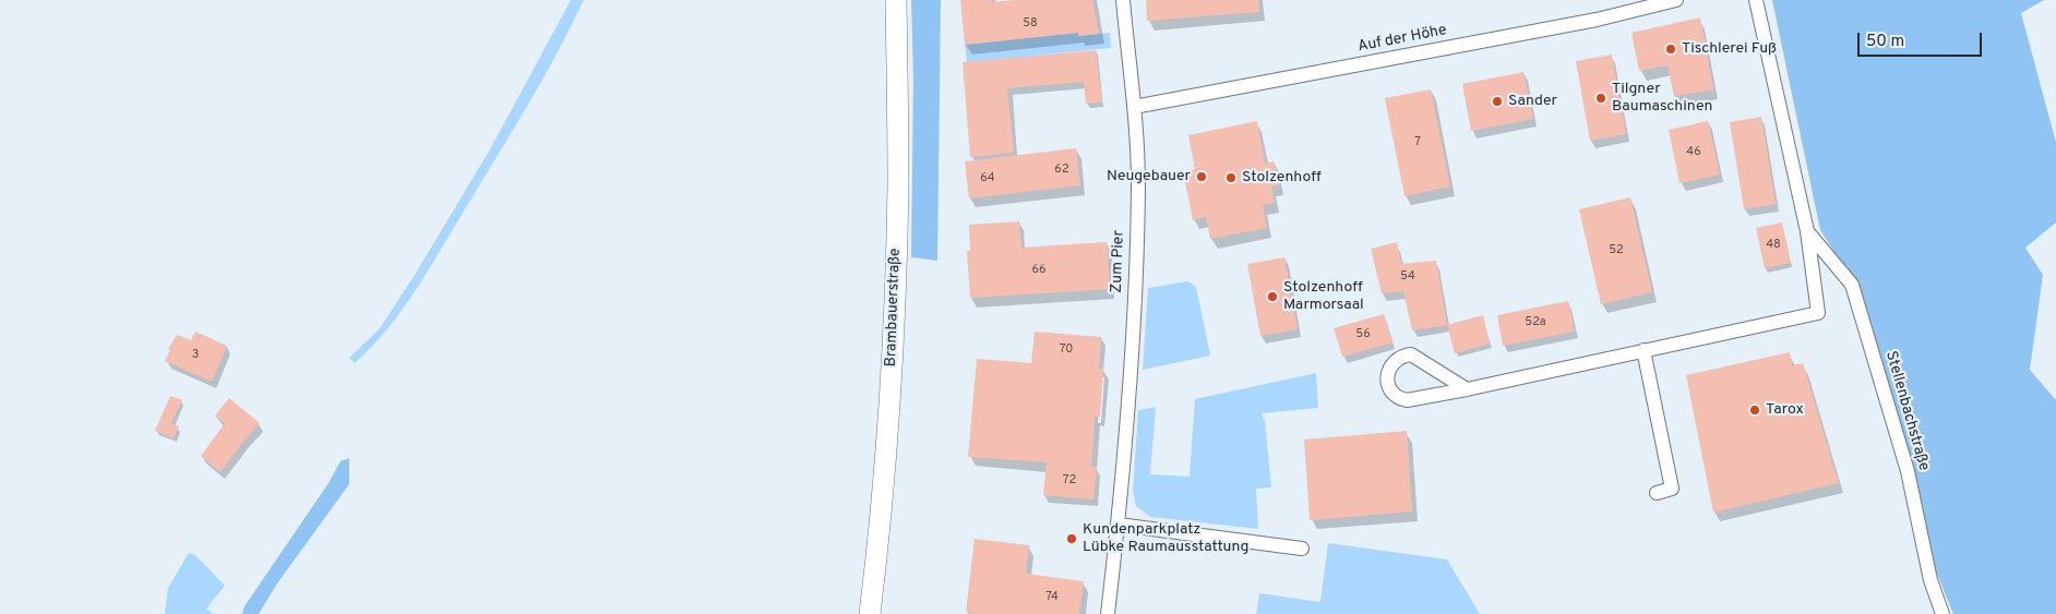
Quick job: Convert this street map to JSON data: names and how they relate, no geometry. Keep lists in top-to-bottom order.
{
  "streets": {
    "main road": ["Brambauerstraße"],
    "street": ["Auf der Höhe", "Zum Pier", "Stellenbachstraße"]
  },
  "crossings": [
    ["Auf der Höhe", "Zum Pier"]
  ],
  "places": [
    "Tischlerei Fuß",
    "Tilgner Baumaschinen",
    "Sander",
    "Neugebauer",
    "Stolzenhoff",
    "Stolzenhoff Marmorsaal",
    "Tarox",
    "Kundenparkplatz Lübke Raumausstattung"
  ],
  "house_numbers": [
    "58",
    "7",
    "46",
    "62",
    "64",
    "48",
    "52",
    "66",
    "54",
    "52a",
    "56",
    "70",
    "3",
    "72",
    "74"
  ],
  "scale_bar": "50 m"
}
